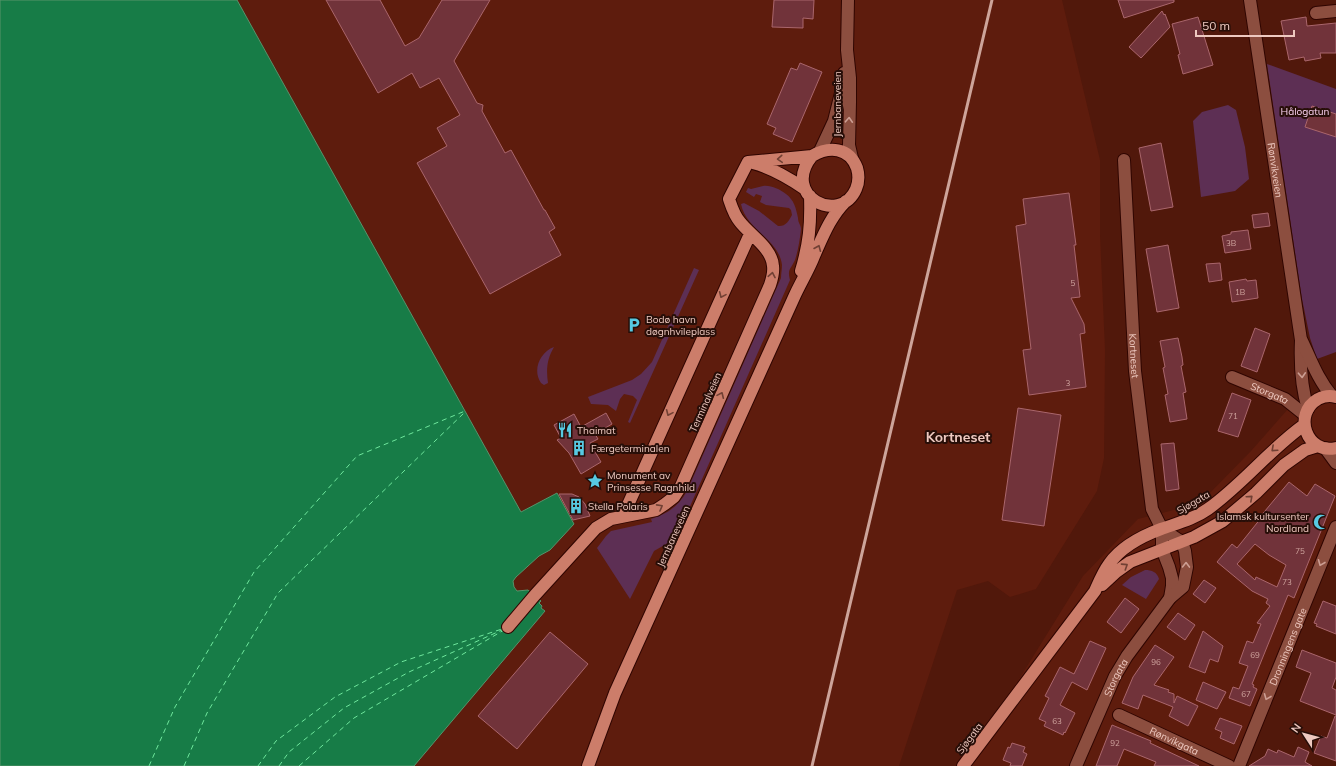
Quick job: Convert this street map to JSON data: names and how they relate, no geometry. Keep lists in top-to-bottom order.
{
  "streets": {
    "highway": ["Jernbaneveien", "Terminalveien", "Sjøgata"],
    "street": [
      "Rønvikveien",
      "Kortneset",
      "Storgata",
      "Dronningens gate",
      "Rønvikgata"
    ]
  },
  "crossings": [
    ["Rønvikveien", "Storgata"],
    ["Rønvikveien", "Sjøgata"],
    ["Kortneset", "Sjøgata"],
    ["Storgata", "Sjøgata"]
  ],
  "one_way": ["Dronningens gate"],
  "districts": ["Kortneset"],
  "parks": ["Hålogatun"],
  "places": {
    "parking": ["Bodø havn døgnhvileplass"],
    "restaurant": ["Thaimat"],
    "building": ["Færgeterminalen", "Stella Polaris"],
    "place": ["Monument av Prinsesse Ragnhild"],
    "mosque": ["Islamsk kultursenter Nordland"]
  },
  "house_numbers": [
    "3B",
    "5",
    "1B",
    "3",
    "71",
    "75",
    "73",
    "69",
    "96",
    "67",
    "63",
    "92"
  ],
  "scale_bar": "50 m",
  "north": "top left"
}
